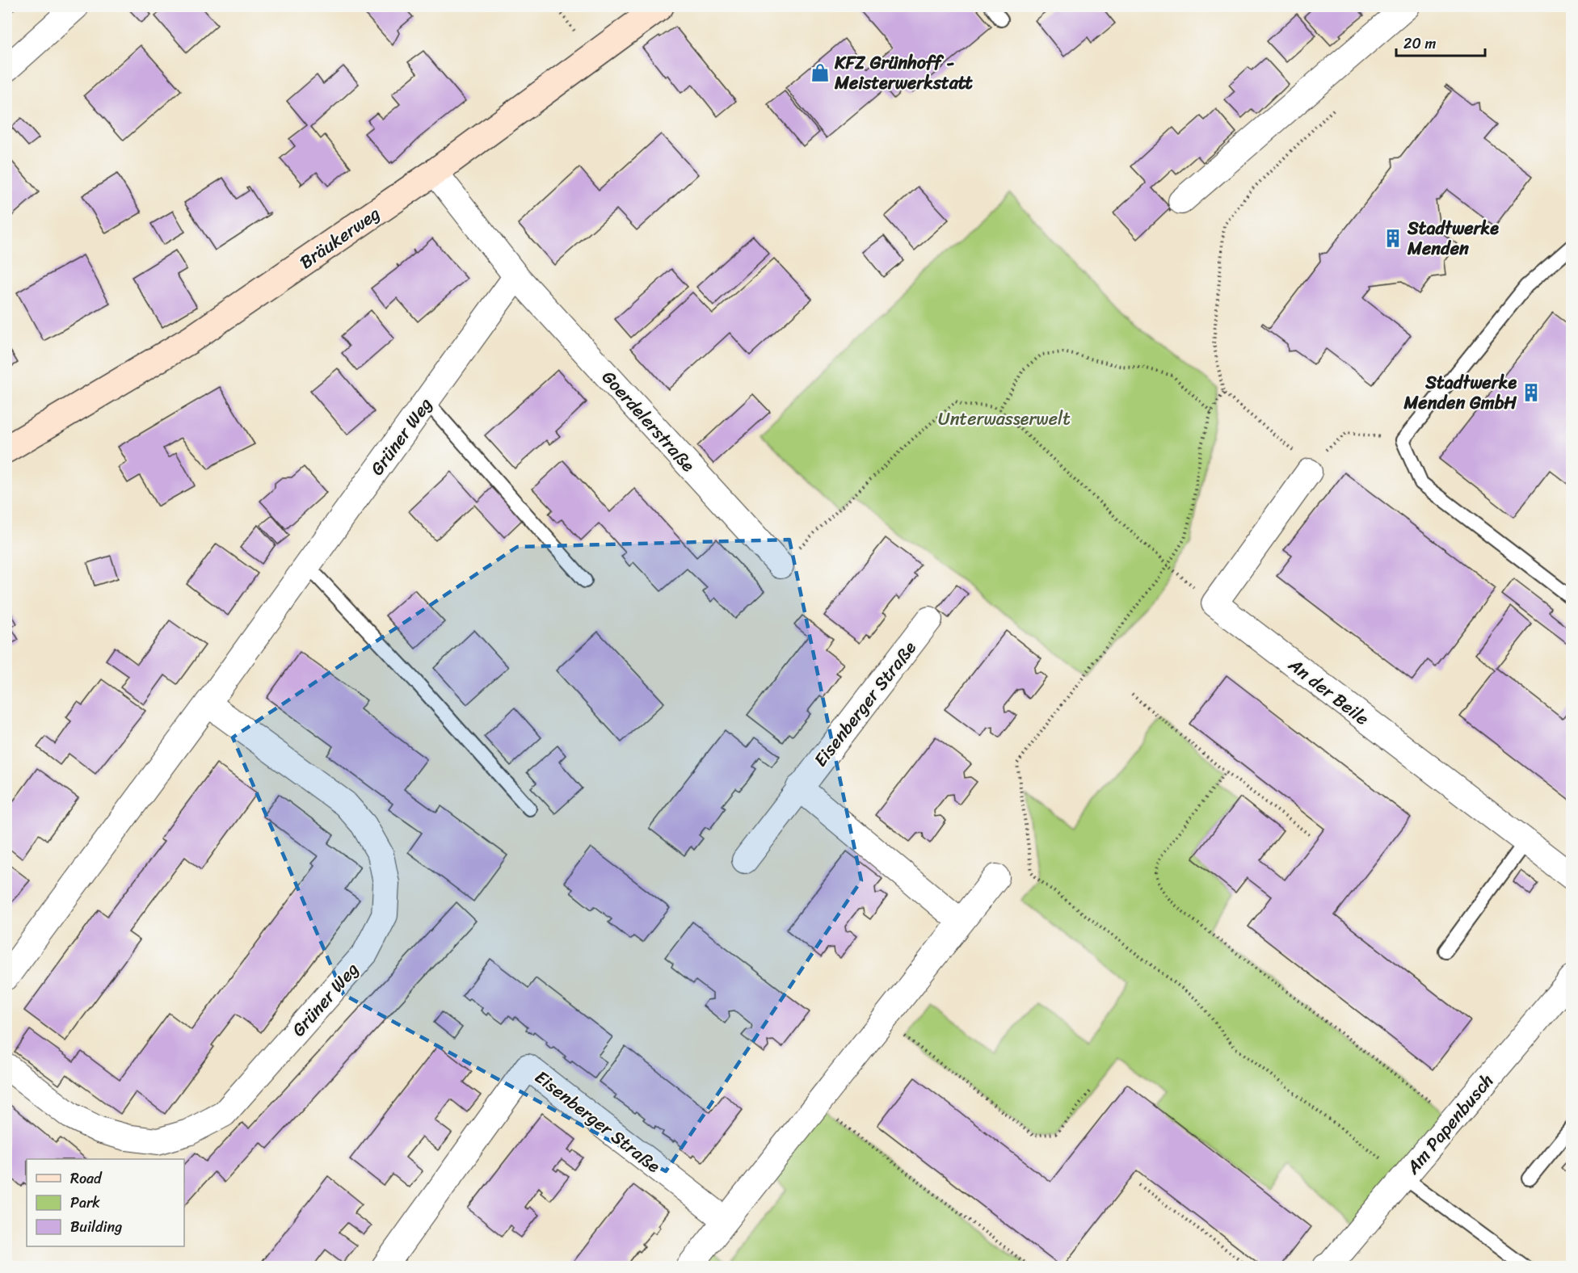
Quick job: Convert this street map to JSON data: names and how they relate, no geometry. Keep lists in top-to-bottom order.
{
  "streets": {
    "main road": ["Bräukerweg"],
    "street": [
      "Goerdelerstraße",
      "Grüner Weg",
      "An der Beile",
      "Eisenberger Straße",
      "Am Papenbusch"
    ]
  },
  "crossings": [
    ["Goerdelerstraße", "Grüner Weg"]
  ],
  "parks": ["Unterwasserwelt"],
  "places": {
    "shop": ["KFZ Grünhoff - Meisterwerkstatt"],
    "building": ["Stadtwerke Menden", "Stadtwerke Menden GmbH"]
  },
  "legend": ["Road", "Park", "Building"],
  "scale_bar": "20 m"
}
